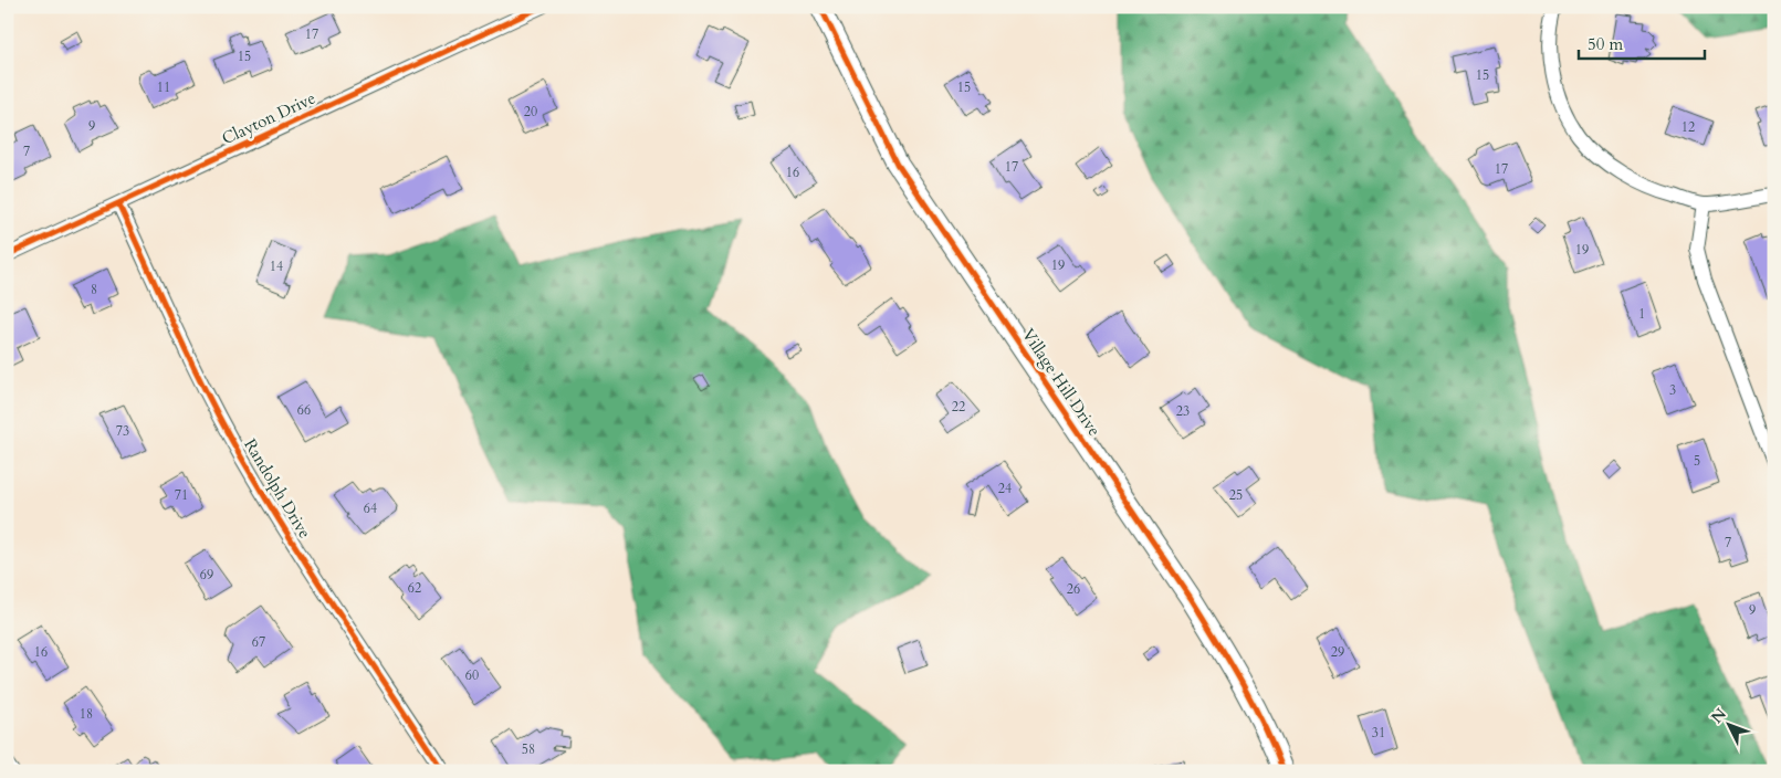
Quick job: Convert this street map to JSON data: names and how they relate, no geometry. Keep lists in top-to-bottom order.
{
  "streets": {
    "street": ["Clayton Drive", "Village Hill Drive", "Randolph Drive"]
  },
  "crossings": [
    ["Clayton Drive", "Randolph Drive"]
  ],
  "house_numbers": [
    "17",
    "15",
    "15",
    "11",
    "15",
    "20",
    "9",
    "12",
    "7",
    "17",
    "17",
    "16",
    "19",
    "19",
    "14",
    "8",
    "1",
    "3",
    "22",
    "66",
    "23",
    "73",
    "5",
    "24",
    "71",
    "25",
    "64",
    "7",
    "69",
    "62",
    "26",
    "9",
    "67",
    "16",
    "29",
    "60",
    "18",
    "31",
    "58"
  ],
  "scale_bar": "50 m",
  "north": "top left"
}
